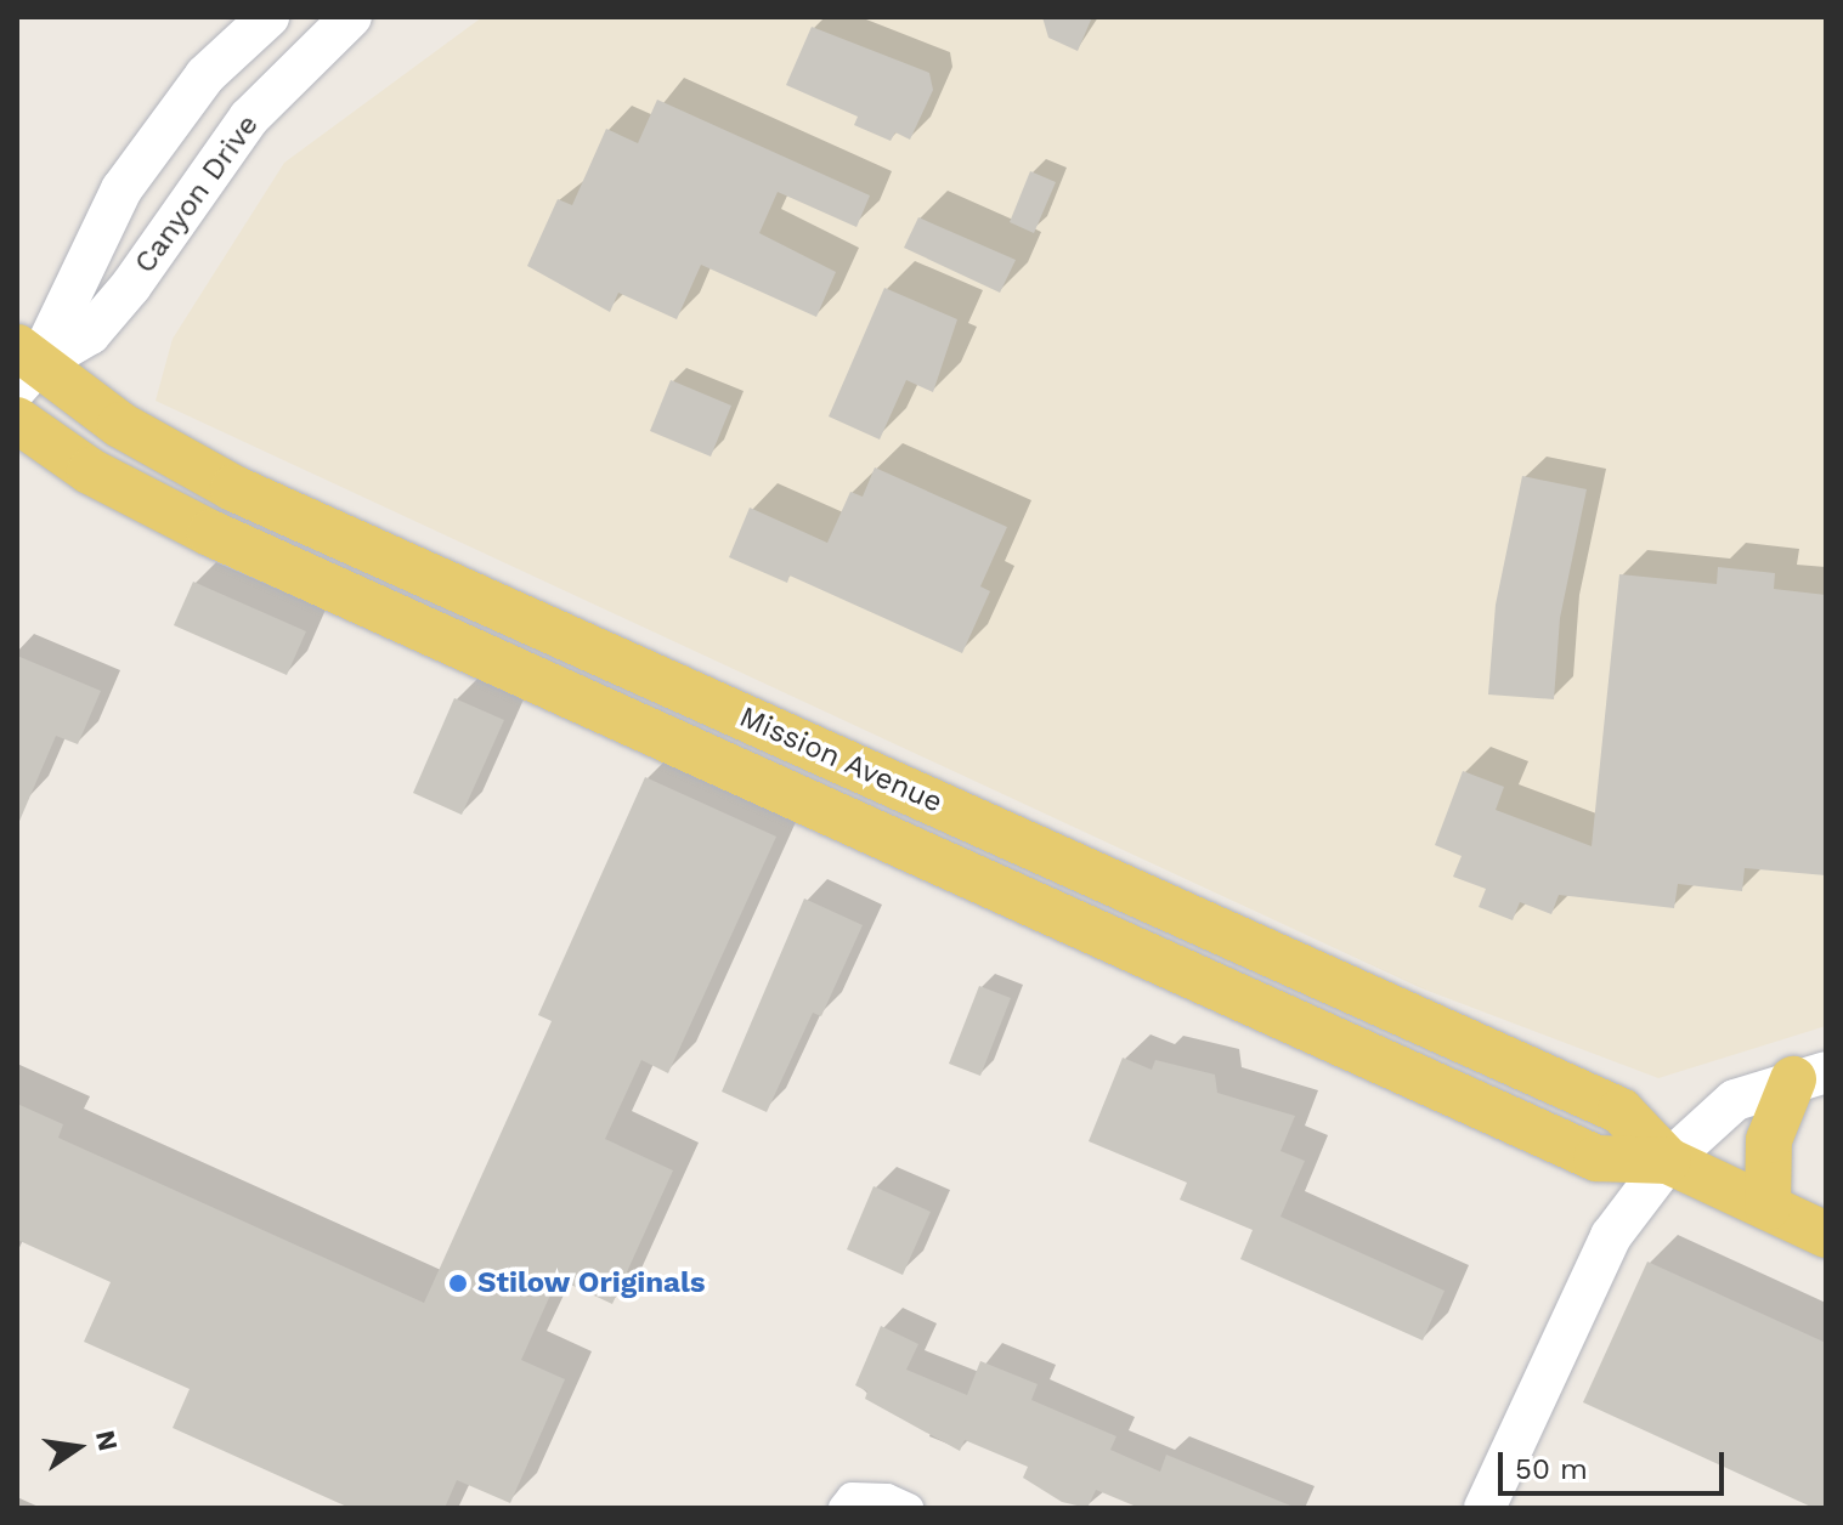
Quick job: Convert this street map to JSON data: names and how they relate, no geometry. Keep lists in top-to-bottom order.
{
  "streets": {
    "main road": ["Canyon Drive", "Mission Avenue"]
  },
  "crossings": [
    ["Canyon Drive", "Mission Avenue"]
  ],
  "places": ["Stilow Originals"],
  "scale_bar": "50 m",
  "north": "right"
}
